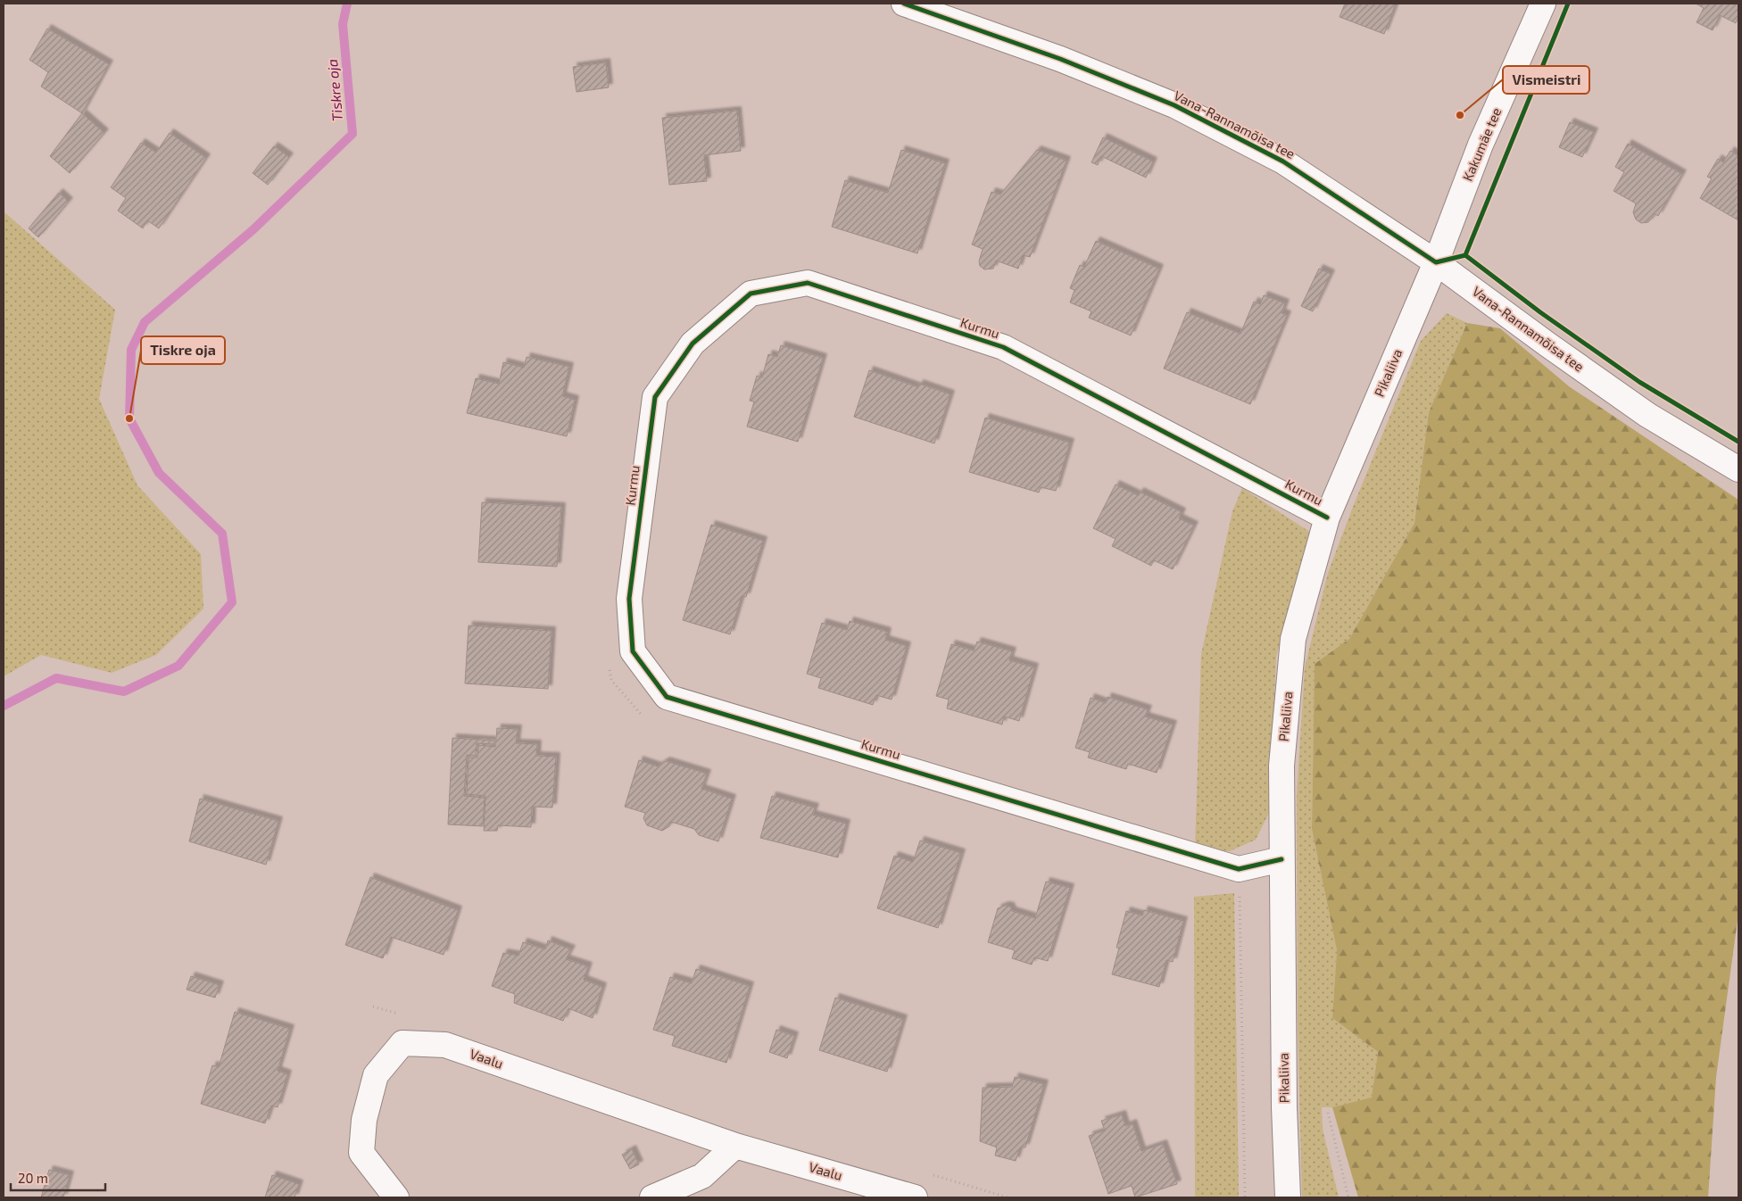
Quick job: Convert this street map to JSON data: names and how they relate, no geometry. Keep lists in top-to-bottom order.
{
  "streets": {
    "street": [
      "Vana-Rannamõisa tee",
      "Kakumäe tee",
      "Kurmu",
      "Pikaliiva",
      "Vaalu"
    ]
  },
  "crossings": [
    ["Vana-Rannamõisa tee", "Kakumäe tee"],
    ["Vana-Rannamõisa tee", "Pikaliiva"],
    ["Kakumäe tee", "Pikaliiva"],
    ["Kurmu", "Pikaliiva"]
  ],
  "water": ["Tiskre oja"],
  "places": ["Vismeistri", "Tiskre oja"],
  "scale_bar": "20 m"
}
